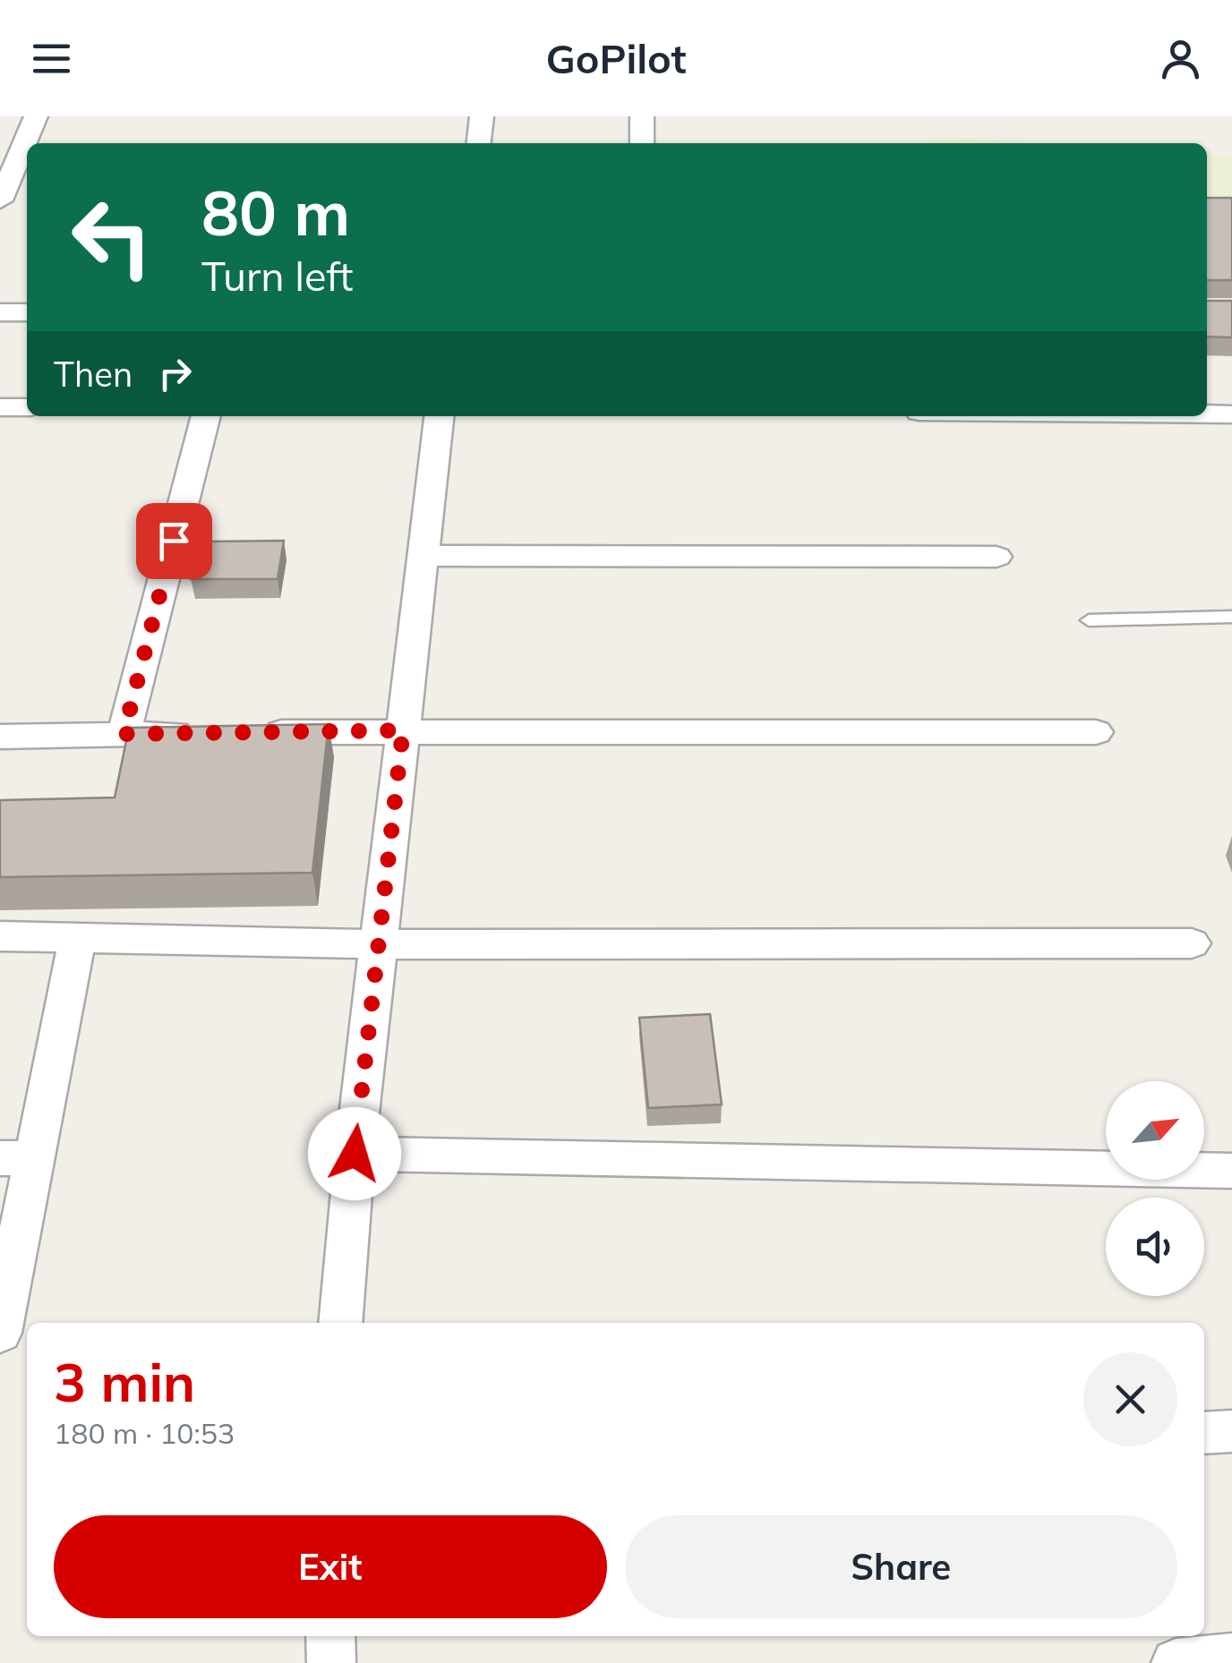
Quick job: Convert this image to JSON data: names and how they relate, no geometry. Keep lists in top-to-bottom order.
{
  "north": "top right",
  "page": {
    "header": "GoPilot",
    "turn": ["80 m", "Turn left"],
    "then": "Then",
    "heading": ["3 min", "180 m · 10:53"],
    "buttons": ["Exit", "Share"]
  }
}
